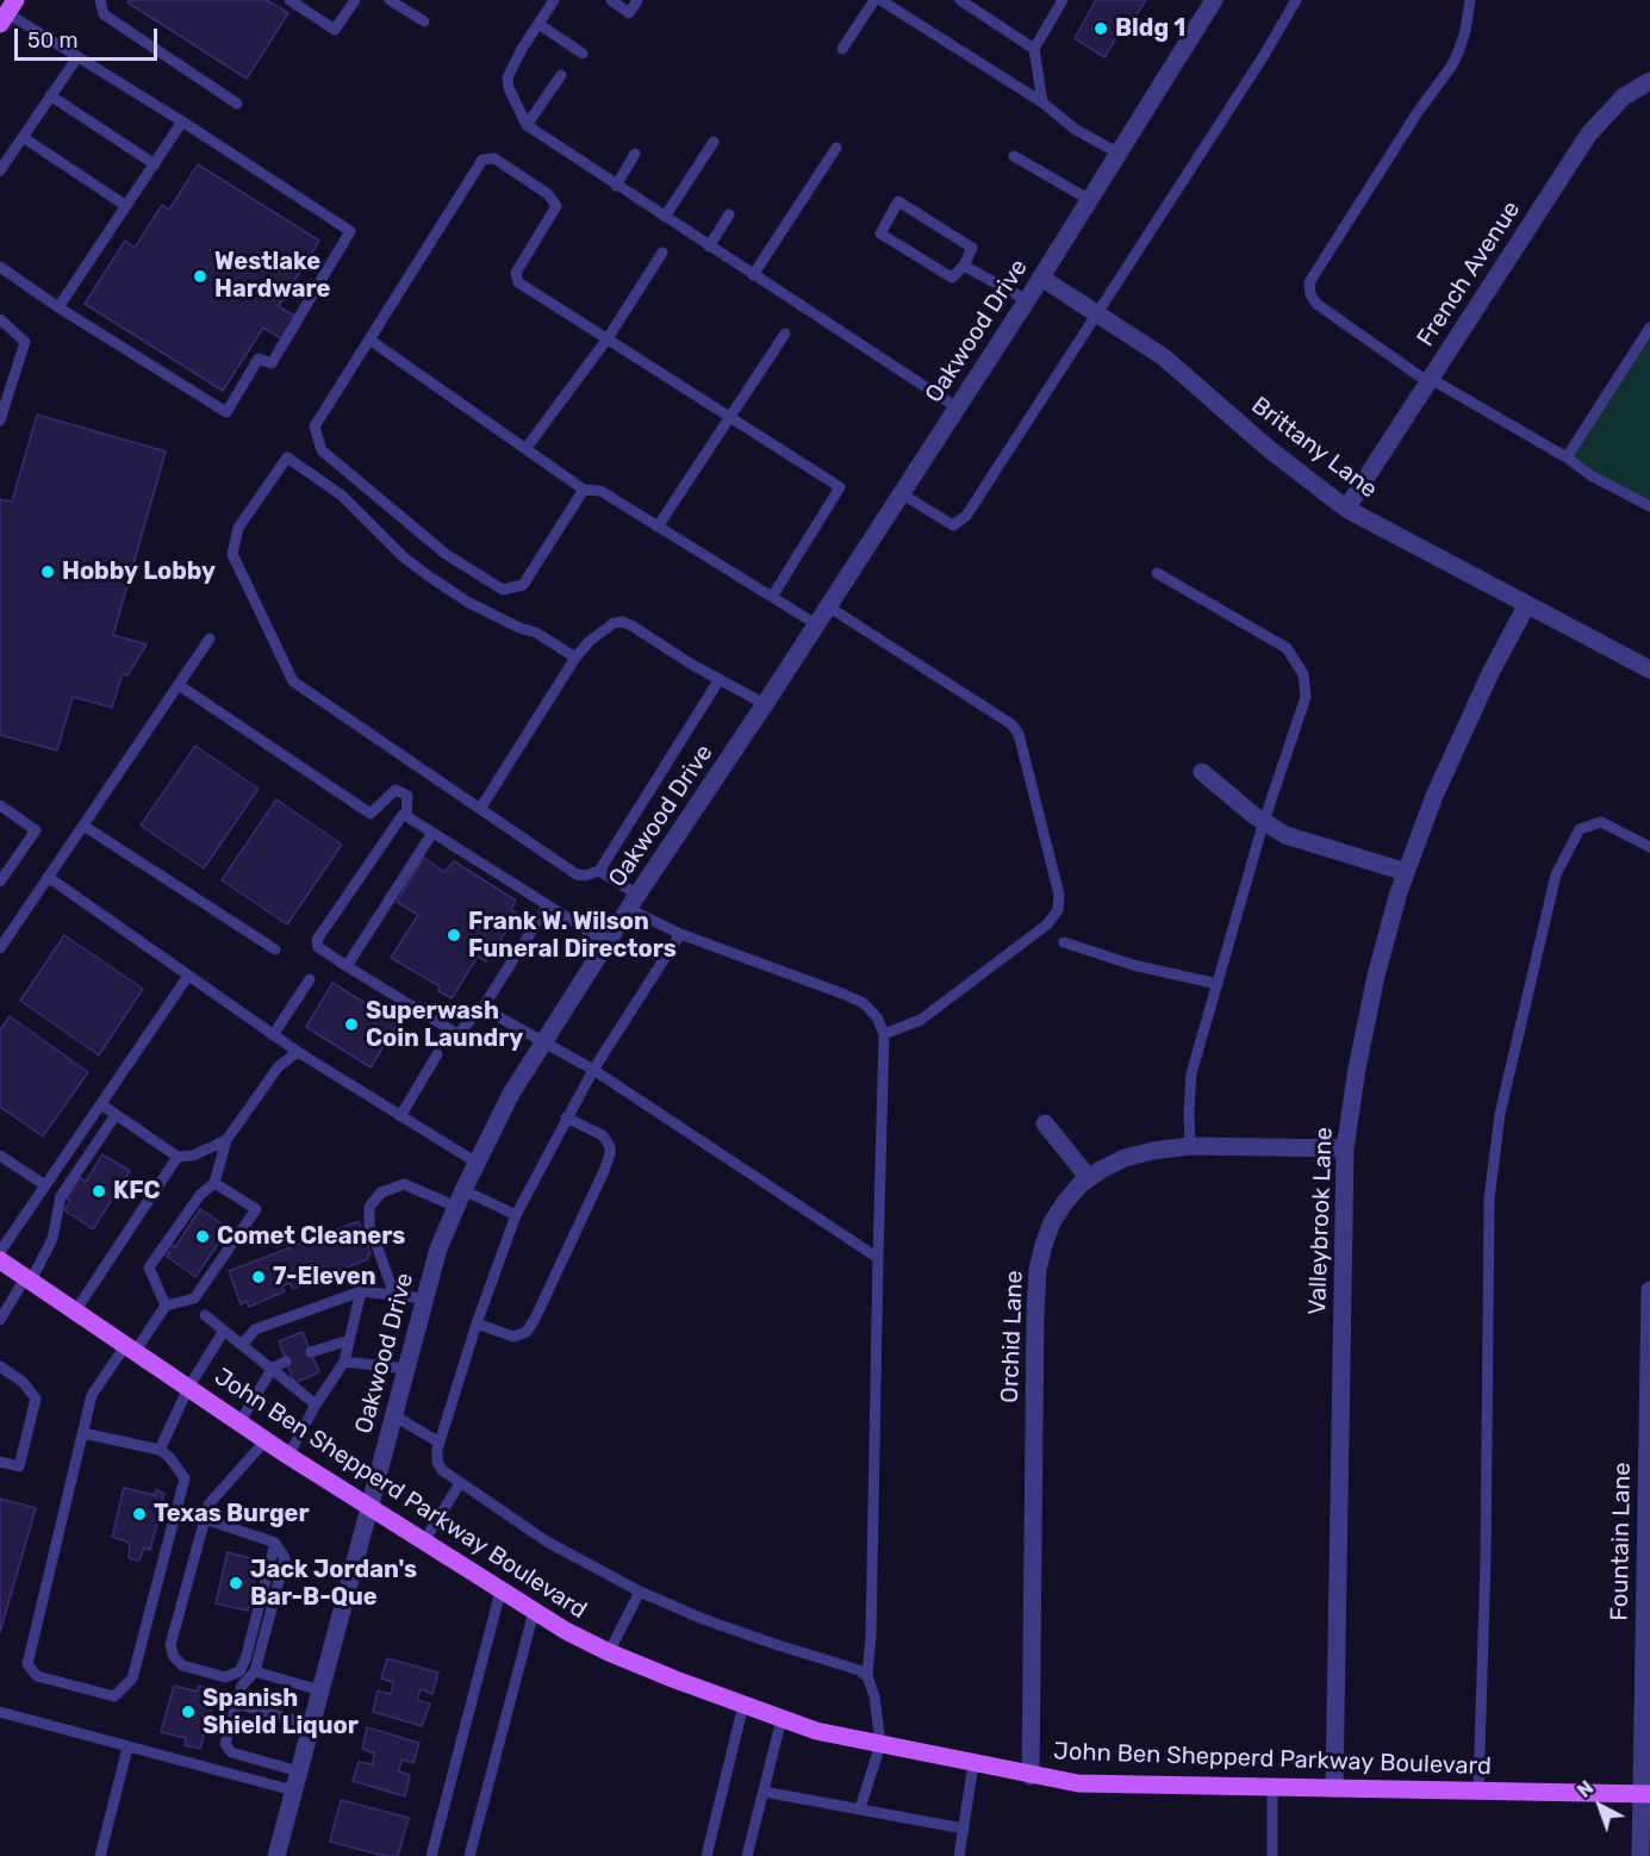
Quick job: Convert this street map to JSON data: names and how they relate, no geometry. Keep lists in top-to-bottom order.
{
  "streets": {
    "main road": ["John Ben Shepperd Parkway Boulevard"],
    "street": [
      "French Avenue",
      "Oakwood Drive",
      "Brittany Lane",
      "Valleybrook Lane",
      "Orchid Lane",
      "Fountain Lane"
    ]
  },
  "crossings": [
    ["French Avenue", "Brittany Lane"],
    ["Oakwood Drive", "Brittany Lane"],
    ["Oakwood Drive", "John Ben Shepperd Parkway Boulevard"],
    ["Brittany Lane", "Valleybrook Lane"],
    ["Valleybrook Lane", "Orchid Lane"],
    ["Valleybrook Lane", "John Ben Shepperd Parkway Boulevard"],
    ["Orchid Lane", "John Ben Shepperd Parkway Boulevard"],
    ["John Ben Shepperd Parkway Boulevard", "Fountain Lane"]
  ],
  "places": [
    "Bldg 1",
    "Westlake Hardware",
    "Hobby Lobby",
    "Frank W. Wilson Funeral Directors",
    "Superwash Coin Laundry",
    "KFC",
    "Comet Cleaners",
    "7-Eleven",
    "Texas Burger",
    "Jack Jordan's Bar-B-Que",
    "Spanish Shield Liquor"
  ],
  "scale_bar": "50 m",
  "north": "top left"
}
